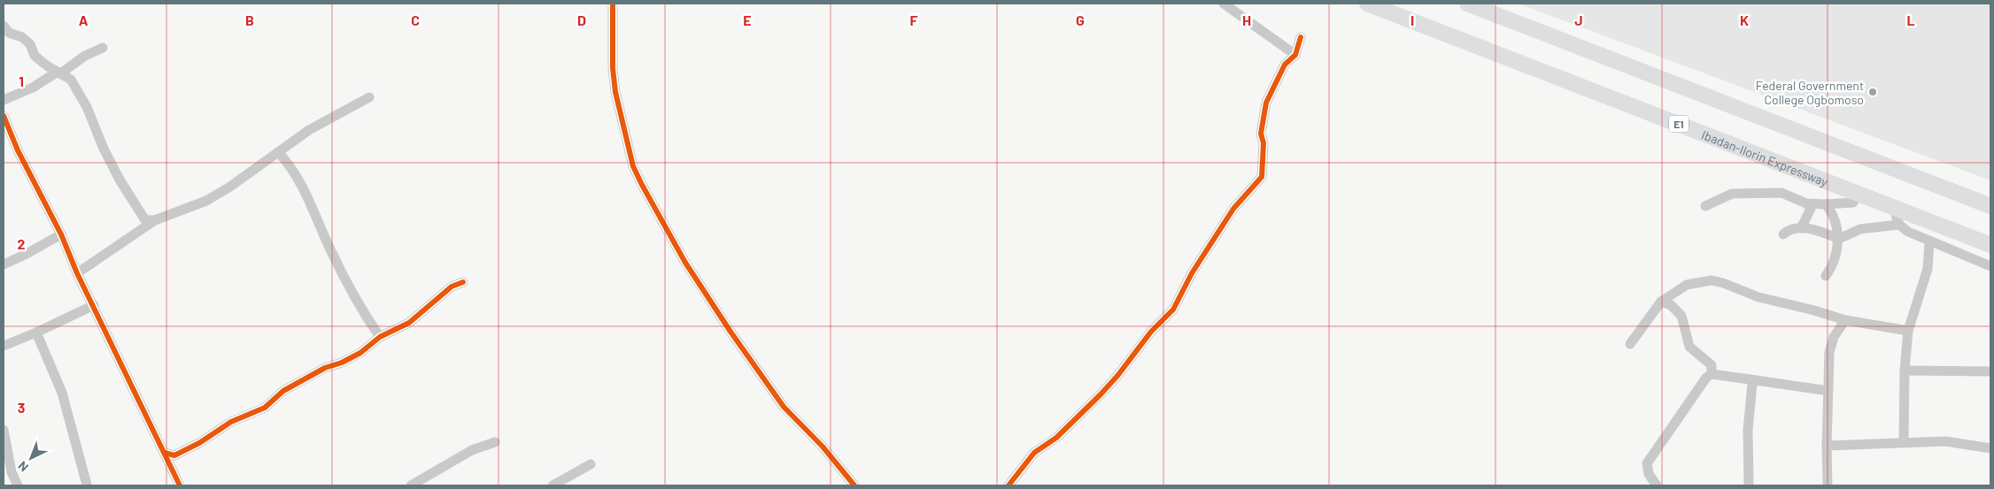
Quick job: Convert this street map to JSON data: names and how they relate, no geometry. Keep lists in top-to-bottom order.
{
  "streets": {
    "highway": ["E1", "Ibadan-Ilorin Expressway"]
  },
  "places": ["Federal Government College Ogbomoso"],
  "north": "bottom left",
  "grid": {
    "columns": [
      "A",
      "B",
      "C",
      "D",
      "E",
      "F",
      "G",
      "H",
      "I",
      "J",
      "K",
      "L"
    ],
    "rows": ["1", "2", "3"]
  }
}
